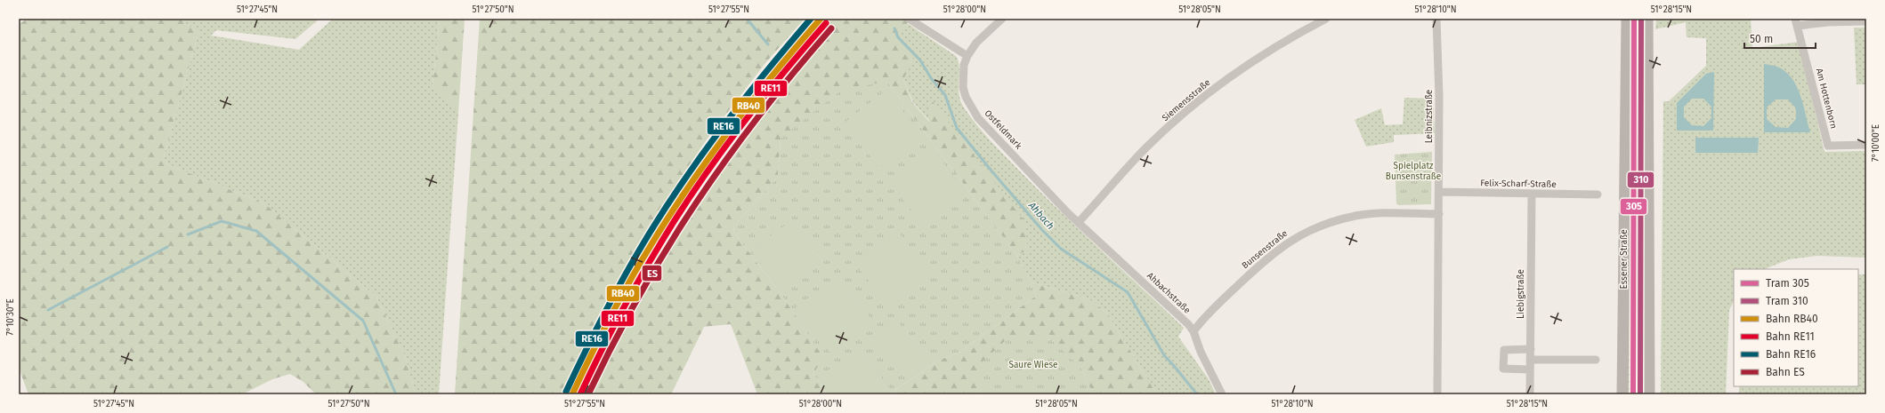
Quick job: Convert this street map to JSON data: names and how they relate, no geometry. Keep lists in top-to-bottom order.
{
  "streets": {
    "main road": ["Essener Straße"],
    "street": [
      "Am Hottenborn",
      "Siemensstraße",
      "Leibnizstraße",
      "Ostfeldmark",
      "Felix-Scharf-Straße",
      "Bunsenstraße",
      "Ahbachstraße",
      "Liebigstraße"
    ]
  },
  "crossings": [
    ["Siemensstraße", "Ostfeldmark"],
    ["Siemensstraße", "Ahbachstraße"],
    ["Leibnizstraße", "Felix-Scharf-Straße"],
    ["Leibnizstraße", "Bunsenstraße"],
    ["Ostfeldmark", "Ahbachstraße"],
    ["Felix-Scharf-Straße", "Liebigstraße"],
    ["Bunsenstraße", "Ahbachstraße"]
  ],
  "water": ["Ahbach"],
  "parks": ["Spielplatz Bunsenstraße", "Saure Wiese"],
  "lines": [
    "tram line 305",
    "tram line 310",
    "rail line RB40",
    "rail line RE16",
    "rail line RE11",
    "rail line ES"
  ],
  "legend": [
    "Tram 305",
    "Tram 310",
    "Bahn RB40",
    "Bahn RE11",
    "Bahn RE16",
    "Bahn ES"
  ],
  "scale_bar": "50 m",
  "coordinates": [
    "51°27'45\"N",
    "51°27'50\"N",
    "51°27'55\"N",
    "51°28'00\"N",
    "51°28'05\"N",
    "51°28'10\"N",
    "51°28'15\"N",
    "7°10'00\"E",
    "7°10'30\"E"
  ]
}
